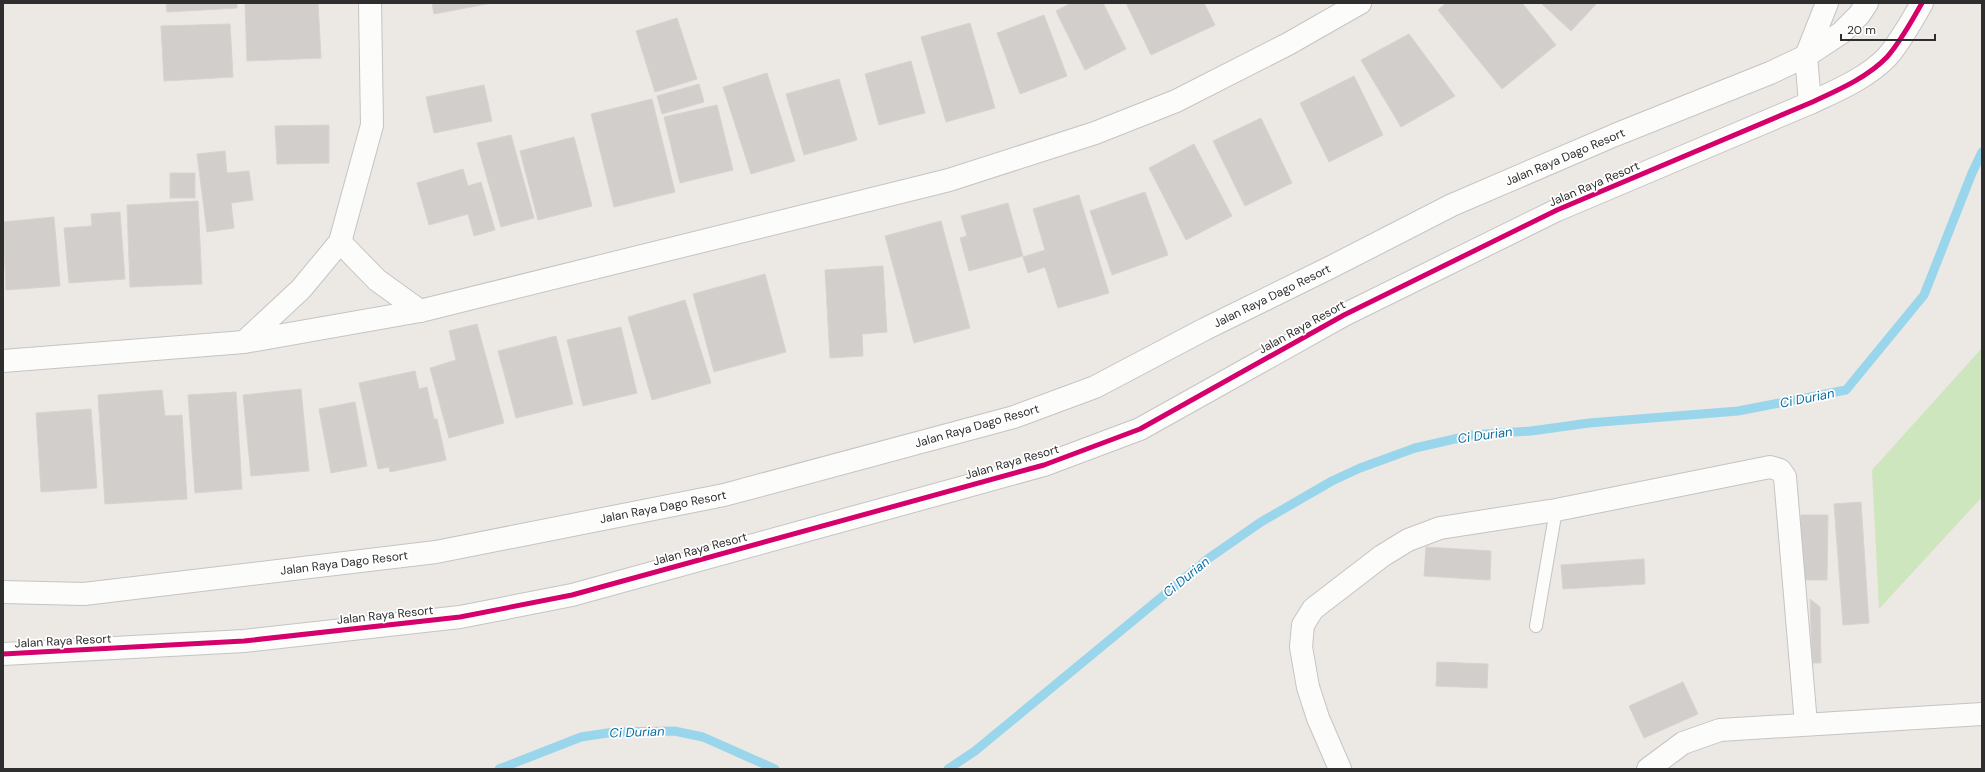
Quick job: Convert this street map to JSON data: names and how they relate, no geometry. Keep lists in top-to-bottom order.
{
  "streets": {
    "street": ["Jalan Raya Dago Resort", "Jalan Raya Resort"]
  },
  "water": ["Ci Durian"],
  "scale_bar": "20 m"
}
